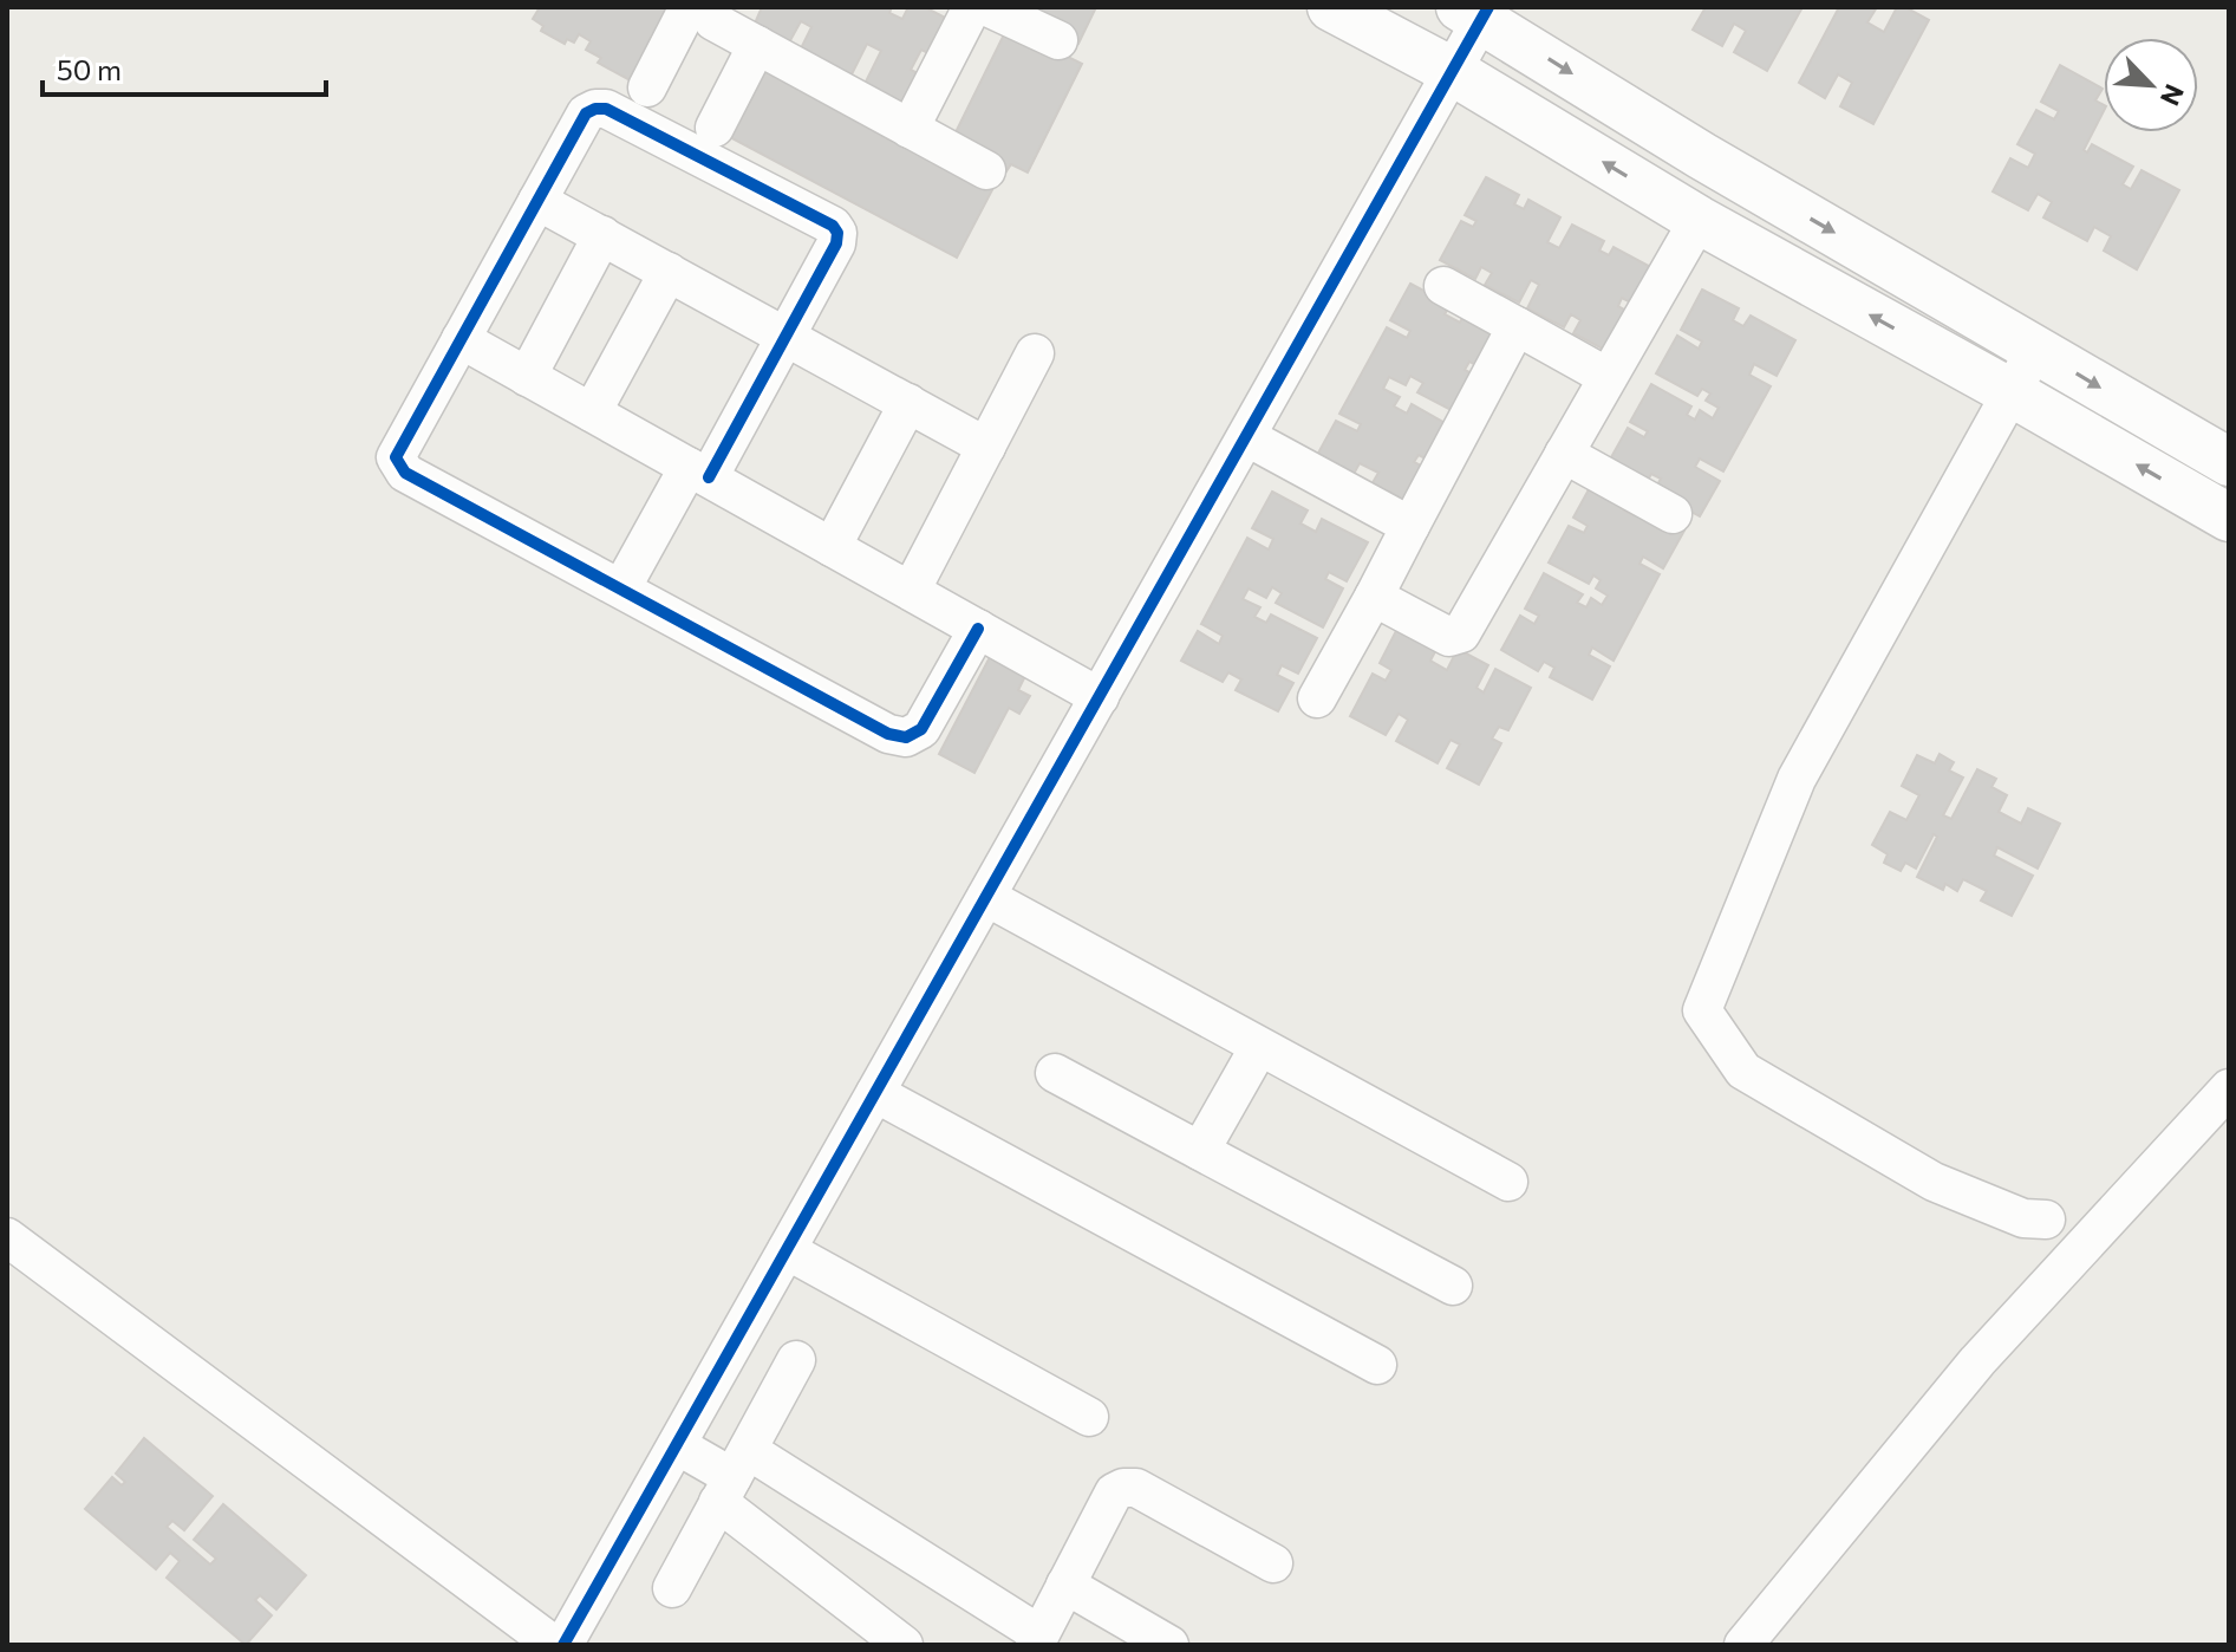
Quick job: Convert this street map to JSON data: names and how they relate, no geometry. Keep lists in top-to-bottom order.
{
  "scale_bar": "50 m",
  "north": "bottom right"
}
